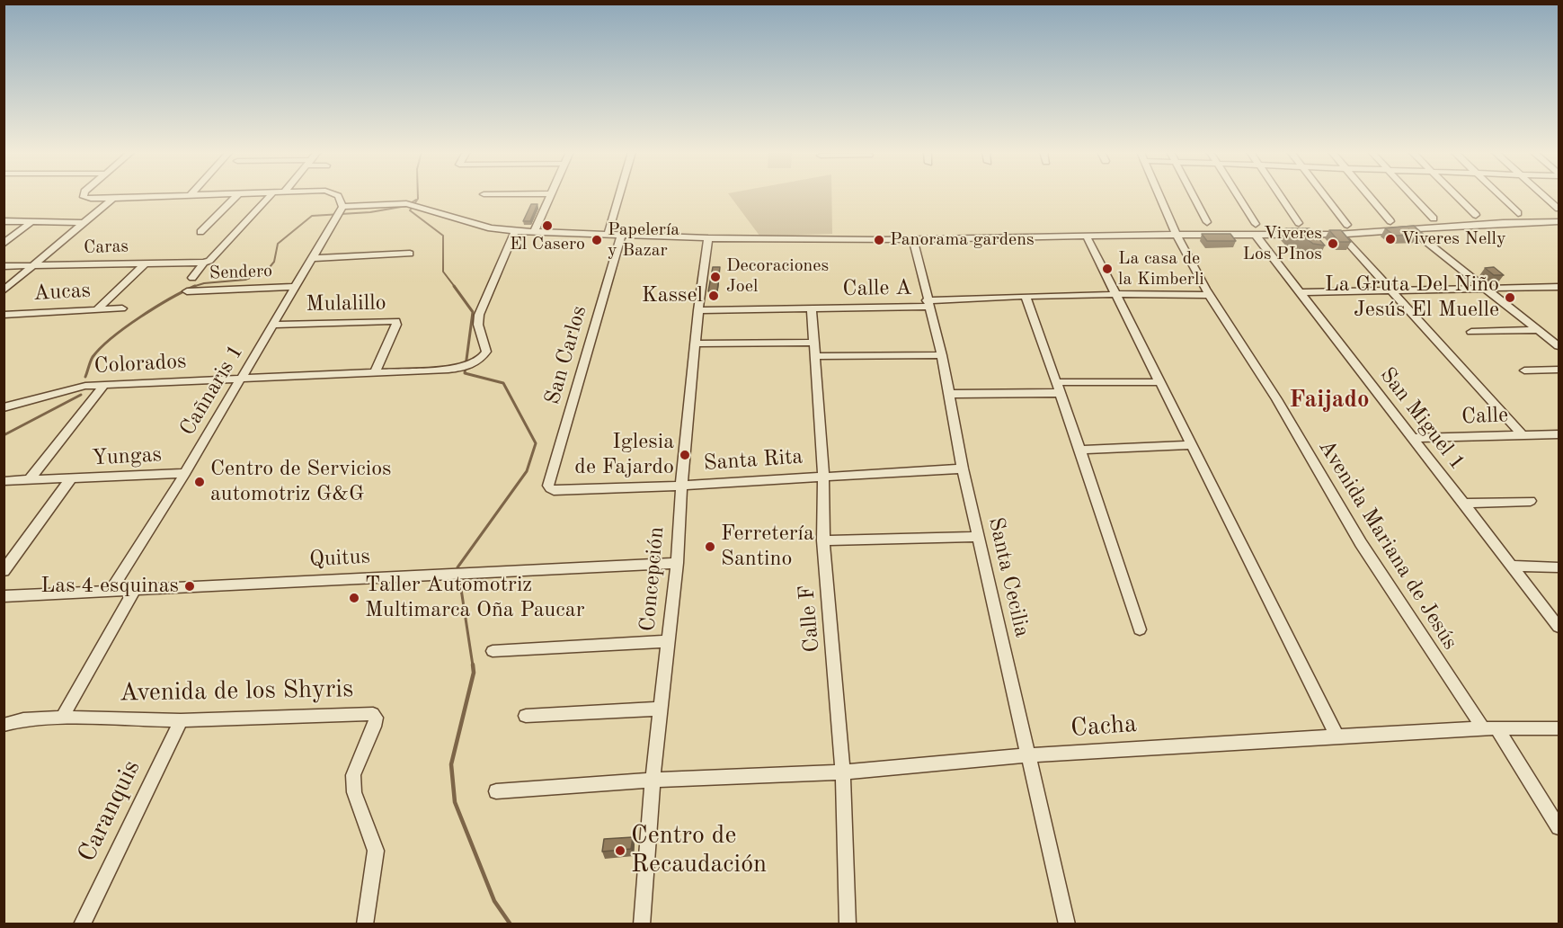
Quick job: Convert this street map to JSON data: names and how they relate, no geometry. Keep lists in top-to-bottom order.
{
  "streets": {
    "street": [
      "Caras",
      "Sendero",
      "Calle A",
      "Aucas",
      "Mulalillo",
      "San Carlos",
      "Colorados",
      "Cañnaris 1",
      "Calle",
      "San Miguel 1",
      "Yungas",
      "Santa Rita",
      "Avenida Mariana de Jesús",
      "Quitus",
      "Santa Cecilia",
      "Concepción",
      "Calle F",
      "Avenida de los Shyris",
      "Cacha",
      "Caranquis"
    ]
  },
  "crossings": [
    ["Sendero", "Cañnaris 1"],
    ["Calle A", "Avenida Mariana de Jesús"],
    ["Calle A", "Santa Cecilia"],
    ["Calle A", "Concepción"],
    ["Calle A", "Calle F"],
    ["Mulalillo", "Colorados"],
    ["Mulalillo", "Cañnaris 1"],
    ["San Carlos", "Santa Rita"],
    ["Colorados", "Cañnaris 1"],
    ["Cañnaris 1", "Yungas"],
    ["Cañnaris 1", "Quitus"],
    ["Calle", "San Miguel 1"],
    ["Santa Rita", "Santa Cecilia"],
    ["Santa Rita", "Concepción"],
    ["Santa Rita", "Calle F"],
    ["Avenida Mariana de Jesús", "Cacha"],
    ["Quitus", "Concepción"],
    ["Santa Cecilia", "Cacha"],
    ["Concepción", "Cacha"],
    ["Calle F", "Cacha"],
    ["Avenida de los Shyris", "Caranquis"]
  ],
  "districts": ["Faijado"],
  "places": [
    "El Casero",
    "Viveres Nelly",
    "Papelería y Bazar",
    "Panorama gardens",
    "Viveres Los PInos",
    "La casa de la Kimberli",
    "Decoraciones Joel",
    "Kassel",
    "La Gruta Del Niño Jesús El Muelle",
    "Iglesia de Fajardo",
    "Centro de Servicios automotriz G&G",
    "Ferretería Santino",
    "Las 4 esquinas",
    "Taller Automotriz Multimarca Oña Paucar",
    "Centro de Recaudación"
  ]
}
